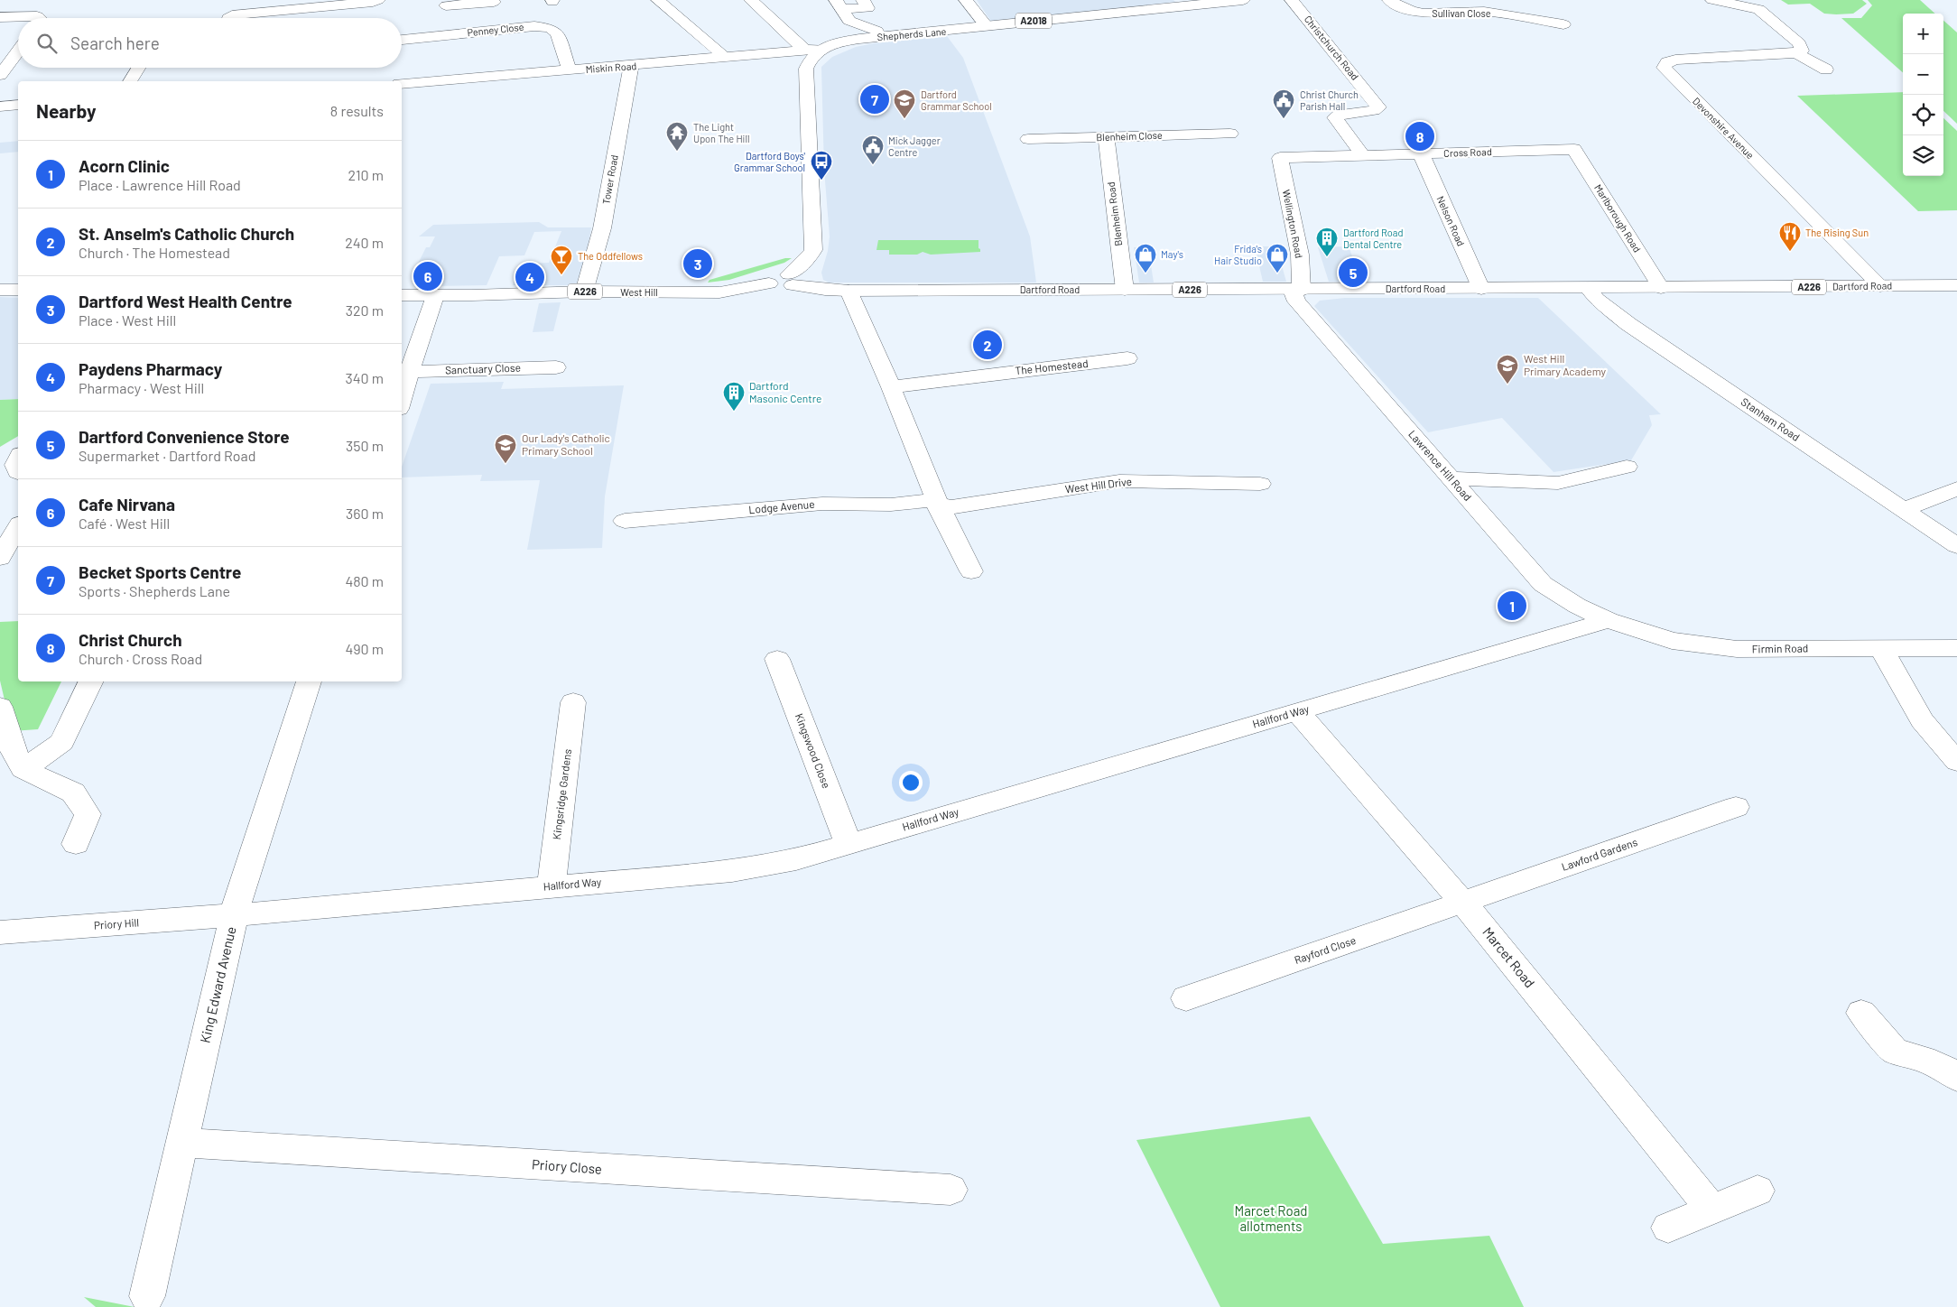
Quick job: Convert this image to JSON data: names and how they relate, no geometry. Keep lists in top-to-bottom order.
{
  "streets": {
    "street": [
      "Sullivan Close",
      "A2018",
      "Penney Close",
      "Shepherds Lane",
      "Christchurch Road",
      "Miskin Road",
      "Devonshire Avenue",
      "Blenheim Close",
      "Cross Road",
      "Tower Road",
      "Blenheim Road",
      "Marlborough Road",
      "Nelson Road",
      "Wellington Road",
      "Dartford Road",
      "A226",
      "West Hill",
      "The Homestead",
      "Sanctuary Close",
      "Stanham Road",
      "Lawrence Hill Road",
      "West Hill Drive",
      "Lodge Avenue",
      "Firmin Road",
      "Hallford Way",
      "Kingswood Close",
      "Kingsridge Gardens",
      "Lawford Gardens",
      "Priory Hill",
      "Rayford Close",
      "Marcet Road",
      "King Edward Avenue",
      "Priory Close"
    ]
  },
  "crossings": [
    ["Penney Close", "Miskin Road"],
    ["Shepherds Lane", "Miskin Road"],
    ["Shepherds Lane", "Dartford Road"],
    ["Shepherds Lane", "West Hill"],
    ["Christchurch Road", "Cross Road"],
    ["Miskin Road", "Tower Road"],
    ["Devonshire Avenue", "Dartford Road"],
    ["Blenheim Close", "Blenheim Road"],
    ["Cross Road", "Marlborough Road"],
    ["Cross Road", "Nelson Road"],
    ["Cross Road", "Wellington Road"],
    ["Tower Road", "West Hill"],
    ["Blenheim Road", "Dartford Road"],
    ["Marlborough Road", "Dartford Road"],
    ["Nelson Road", "Dartford Road"],
    ["Wellington Road", "Dartford Road"],
    ["Wellington Road", "Lawrence Hill Road"],
    ["Dartford Road", "West Hill"],
    ["Dartford Road", "Stanham Road"],
    ["Dartford Road", "Lawrence Hill Road"],
    ["Lawrence Hill Road", "Firmin Road"],
    ["Lawrence Hill Road", "Hallford Way"],
    ["West Hill Drive", "Lodge Avenue"],
    ["Firmin Road", "Hallford Way"],
    ["Hallford Way", "Kingswood Close"],
    ["Hallford Way", "Kingsridge Gardens"],
    ["Hallford Way", "Priory Hill"],
    ["Hallford Way", "Marcet Road"],
    ["Hallford Way", "King Edward Avenue"],
    ["Lawford Gardens", "Rayford Close"],
    ["Lawford Gardens", "Marcet Road"],
    ["Priory Hill", "King Edward Avenue"],
    ["Rayford Close", "Marcet Road"],
    ["King Edward Avenue", "Priory Close"]
  ],
  "parks": ["Marcet Road allotments"],
  "places": {
    "school or university": ["Dartford Grammar School", "West Hill Primary Academy", "Our Lady's Catholic Primary School"],
    "public building": ["Christ Church Parish Hall", "Mick Jagger Centre"],
    "temple": ["The Light Upon The Hill"],
    "bus stop": ["Dartford Boys' Grammar School"],
    "restaurant": ["The Rising Sun"],
    "building": ["Dartford Road Dental Centre", "Dartford Masonic Centre"],
    "shop": ["May's", "Frida's Hair Studio"],
    "bar": ["The Oddfellows"]
  },
  "page": {
    "map_buttons": ["+", "−"],
    "search": "Search here",
    "heading": ["Nearby", "8 results"],
    "pins": [
      "7",
      "8",
      "3",
      "5",
      "6",
      "4",
      "2",
      "1"
    ],
    "list": [
      {
        "mark": "1",
        "name": "Acorn Clinic",
        "note": "Place · Lawrence Hill Road",
        "value": "210 m"
      },
      {
        "mark": "2",
        "name": "St. Anselm's Catholic Church",
        "note": "Church · The Homestead",
        "value": "240 m"
      },
      {
        "mark": "3",
        "name": "Dartford West Health Centre",
        "note": "Place · West Hill",
        "value": "320 m"
      },
      {
        "mark": "4",
        "name": "Paydens Pharmacy",
        "note": "Pharmacy · West Hill",
        "value": "340 m"
      },
      {
        "mark": "5",
        "name": "Dartford Convenience Store",
        "note": "Supermarket · Dartford Road",
        "value": "350 m"
      },
      {
        "mark": "6",
        "name": "Cafe Nirvana",
        "note": "Café · West Hill",
        "value": "360 m"
      },
      {
        "mark": "7",
        "name": "Becket Sports Centre",
        "note": "Sports · Shepherds Lane",
        "value": "480 m"
      },
      {
        "mark": "8",
        "name": "Christ Church",
        "note": "Church · Cross Road",
        "value": "490 m"
      }
    ]
  }
}
